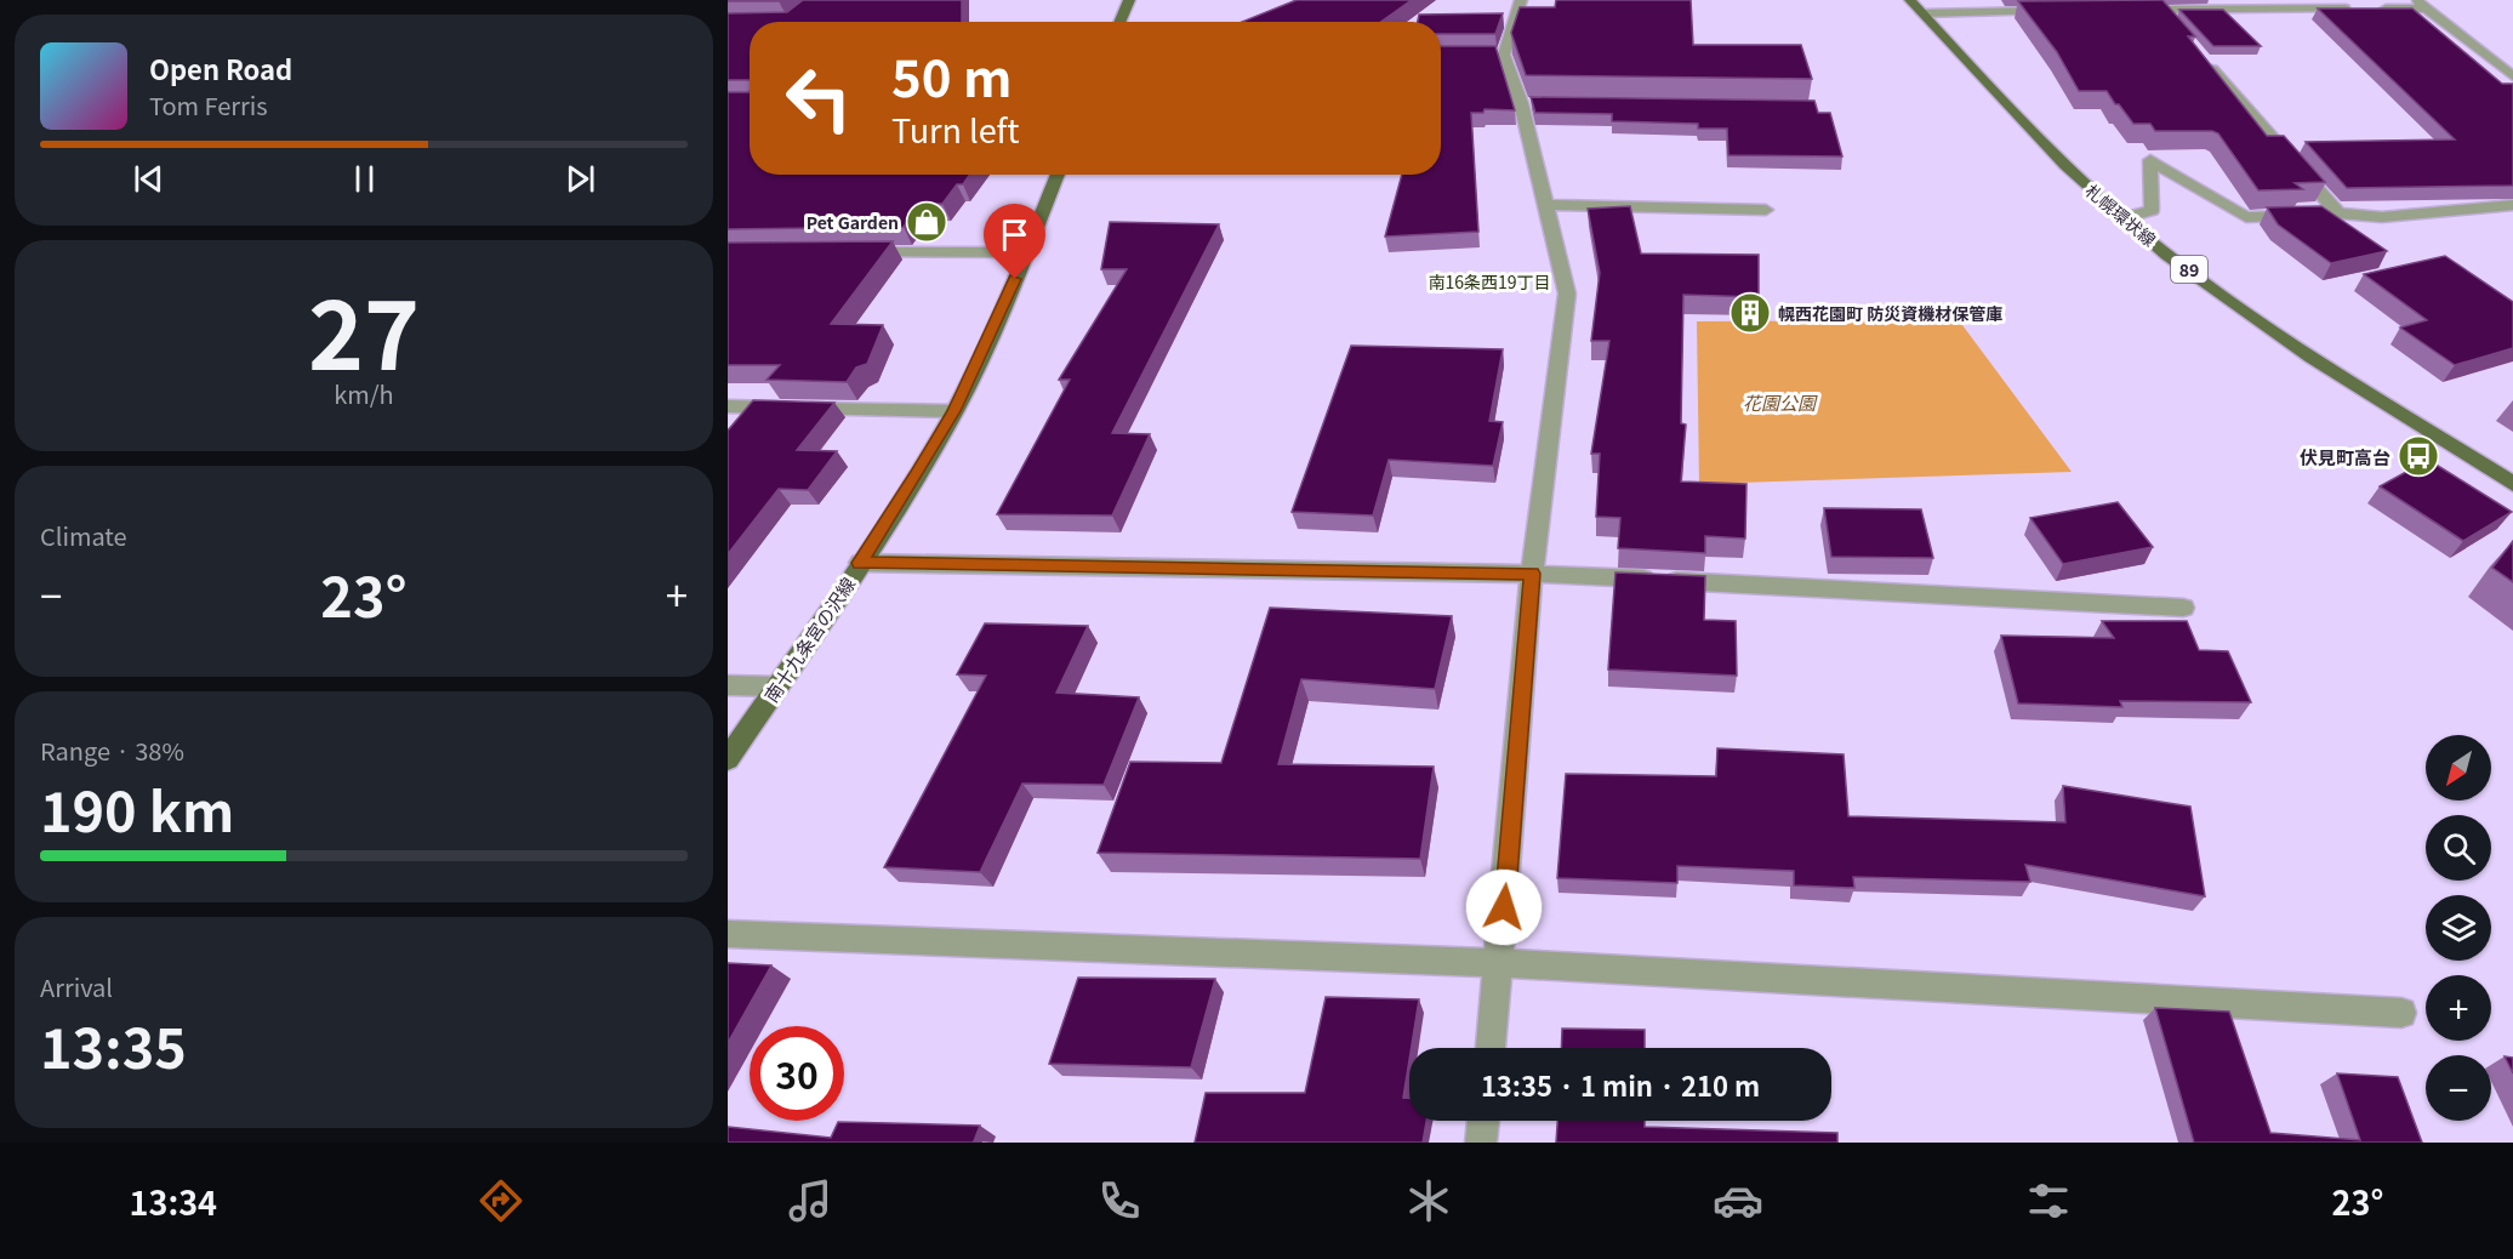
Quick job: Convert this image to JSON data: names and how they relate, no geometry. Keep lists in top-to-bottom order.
{
  "streets": {
    "main road": ["札幌環状線", "89", "南十九条宮の沢線"]
  },
  "districts": ["南16条西19丁目"],
  "parks": ["花園公園"],
  "places": {
    "shop": ["Pet Garden"],
    "building": ["幌西花園町 防災資機材保管庫"],
    "bus stop": ["伏見町高台"]
  },
  "north": "bottom left",
  "page": {
    "turn": ["50 m", "Turn left"],
    "song": ["Open Road", "Tom Ferris"],
    "tile": [
      ["27", "km/h"],
      "Climate",
      ["Range · 38%", "190 km"],
      ["Arrival", "13:35"]
    ],
    "heat": ["−", "23°", "+"],
    "map_buttons": ["+", "−"],
    "limit": "30",
    "trip": "13:35 · 1 min · 210 m",
    "tabs": ["13:34", "23°"]
  }
}
